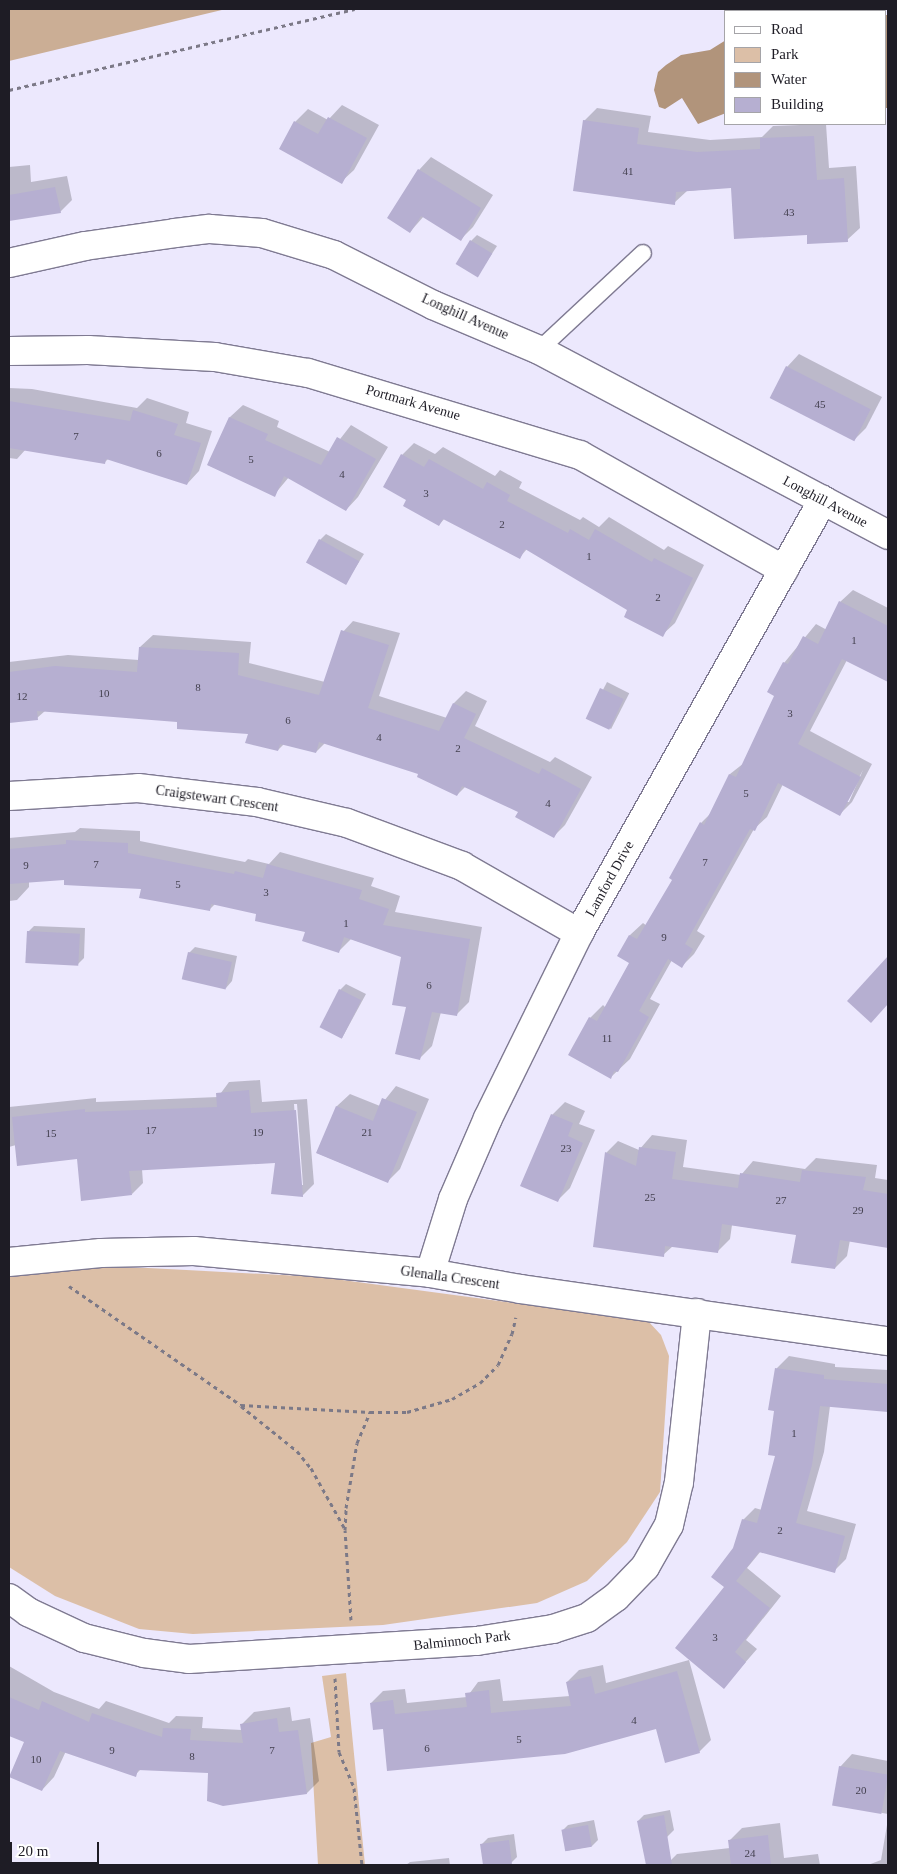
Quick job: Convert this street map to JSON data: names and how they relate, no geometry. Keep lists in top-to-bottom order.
{
  "streets": {
    "street": [
      "Longhill Avenue",
      "Portmark Avenue",
      "Craigstewart Crescent",
      "Lamford Drive",
      "Glenalla Crescent",
      "Balminnoch Park"
    ]
  },
  "crossings": [
    ["Longhill Avenue", "Lamford Drive"],
    ["Portmark Avenue", "Lamford Drive"],
    ["Craigstewart Crescent", "Lamford Drive"],
    ["Lamford Drive", "Glenalla Crescent"],
    ["Glenalla Crescent", "Balminnoch Park"]
  ],
  "house_numbers": [
    "41",
    "43",
    "45",
    "7",
    "6",
    "5",
    "4",
    "3",
    "2",
    "1",
    "2",
    "1",
    "8",
    "10",
    "12",
    "3",
    "6",
    "4",
    "2",
    "5",
    "4",
    "7",
    "7",
    "9",
    "5",
    "3",
    "1",
    "9",
    "6",
    "11",
    "17",
    "19",
    "21",
    "15",
    "23",
    "25",
    "27",
    "29",
    "1",
    "2",
    "3",
    "4",
    "5",
    "6",
    "9",
    "7",
    "8",
    "10",
    "20",
    "24"
  ],
  "legend": [
    "Road",
    "Park",
    "Water",
    "Building"
  ],
  "scale_bar": "20 m"
}
